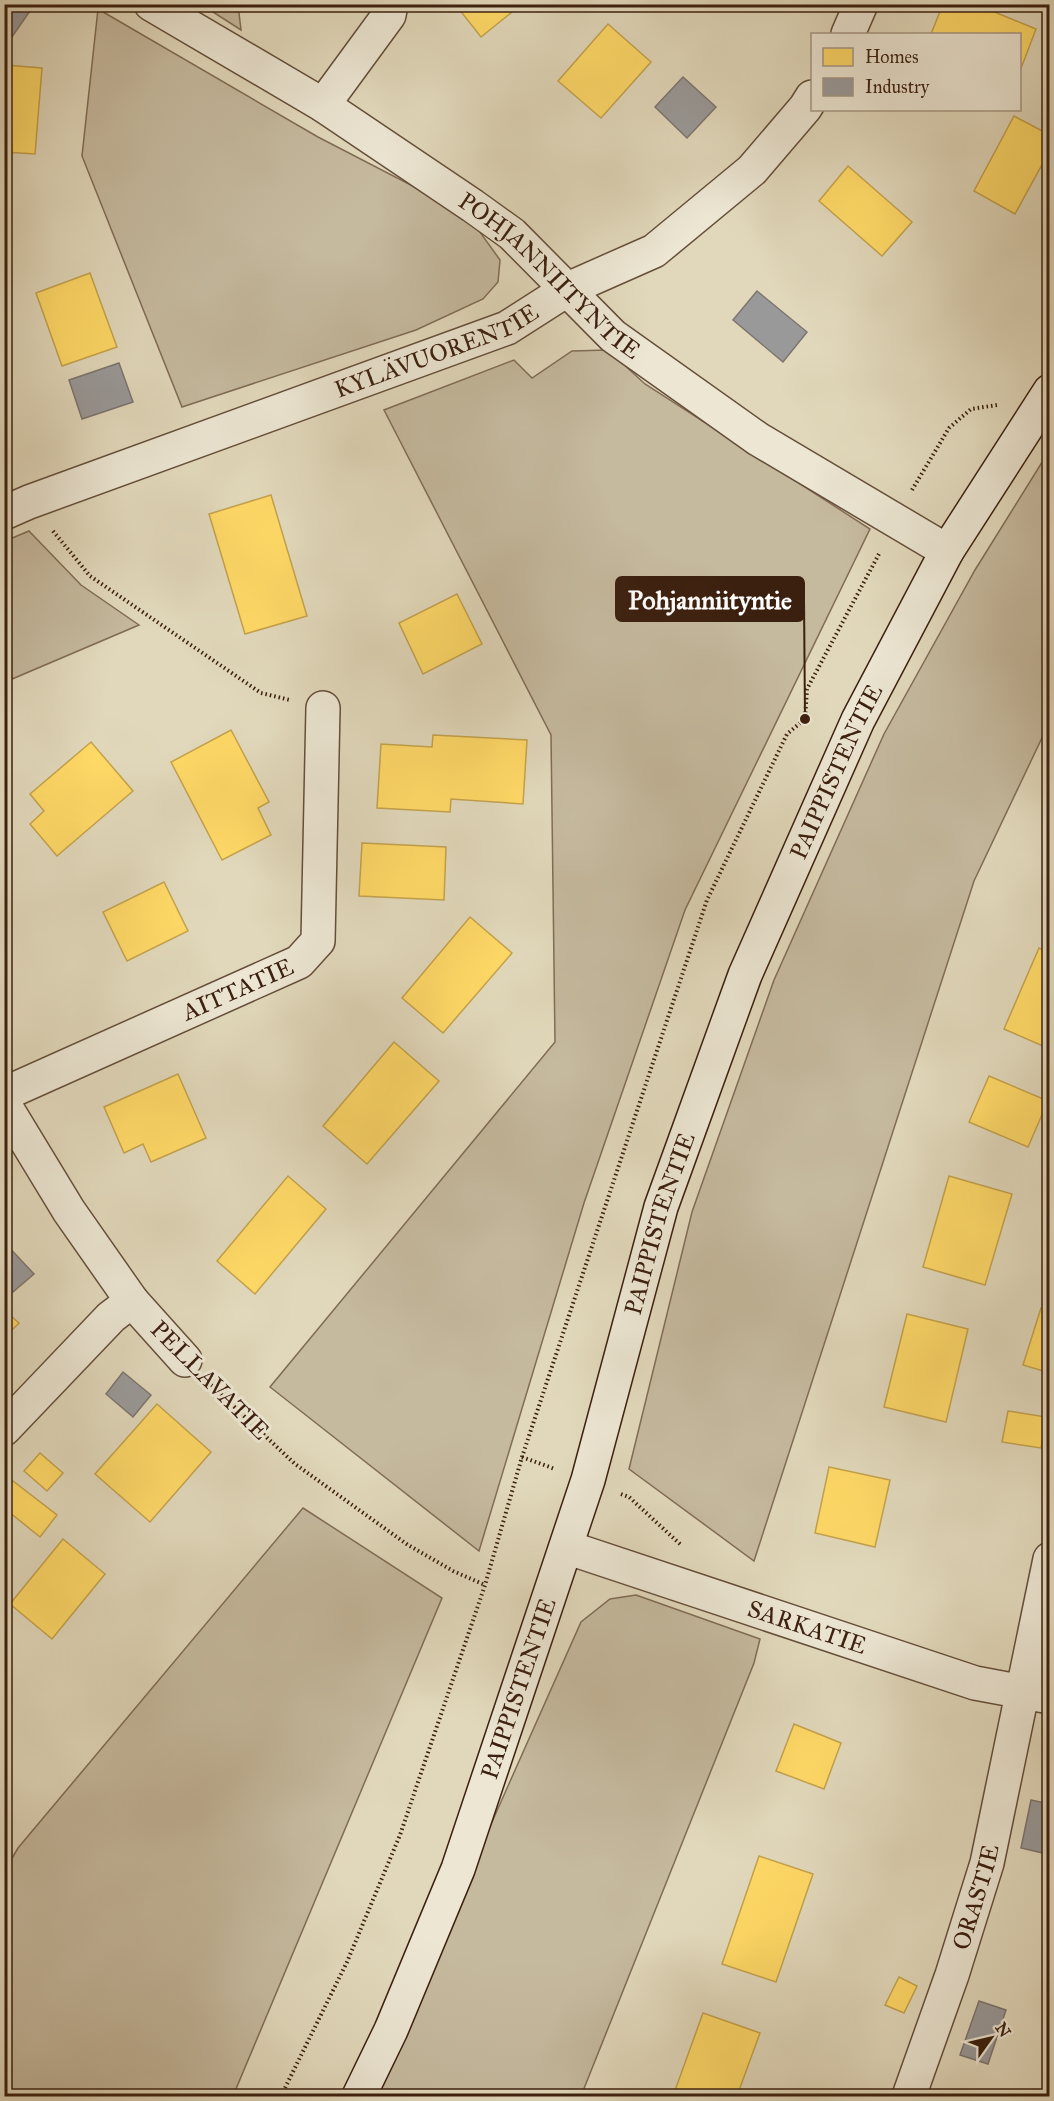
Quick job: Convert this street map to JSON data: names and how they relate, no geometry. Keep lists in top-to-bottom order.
{
  "streets": {
    "street": [
      "POHJANNIITYNTIE",
      "KYLÄVUORENTIE",
      "PAIPPISTENTIE",
      "AITTATIE",
      "PELLAVATIE",
      "SARKATIE",
      "ORASTIE"
    ]
  },
  "crossings": [
    ["POHJANNIITYNTIE", "KYLÄVUORENTIE"],
    ["POHJANNIITYNTIE", "PAIPPISTENTIE"],
    ["PAIPPISTENTIE", "SARKATIE"],
    ["SARKATIE", "ORASTIE"]
  ],
  "places": ["Pohjanniityntie"],
  "legend": ["Homes", "Industry"],
  "north": "top right"
}
